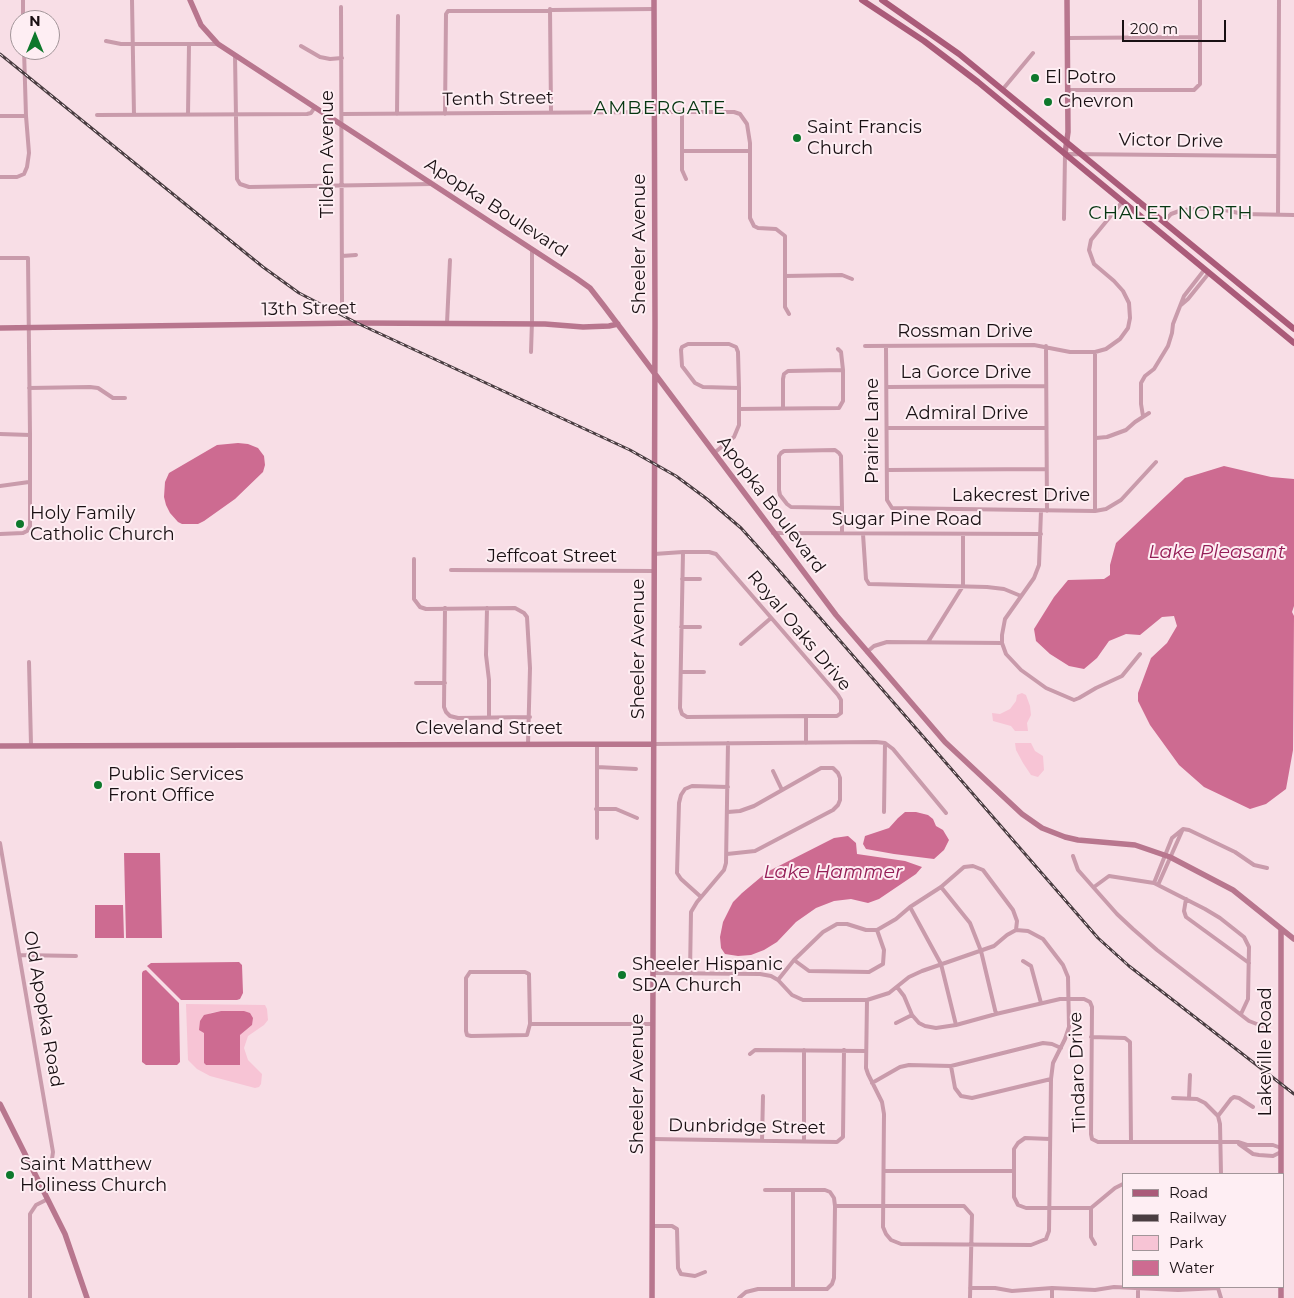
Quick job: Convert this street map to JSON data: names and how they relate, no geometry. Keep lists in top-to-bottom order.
{
  "streets": {
    "street": [
      "Tenth Street",
      "Victor Drive",
      "Tilden Avenue",
      "Apopka Boulevard",
      "Sheeler Avenue",
      "13th Street",
      "Rossman Drive",
      "La Gorce Drive",
      "Admiral Drive",
      "Prairie Lane",
      "Lakecrest Drive",
      "Sugar Pine Road",
      "Jeffcoat Street",
      "Royal Oaks Drive",
      "Cleveland Street",
      "Old Apopka Road",
      "Lakeville Road",
      "Tindaro Drive",
      "Dunbridge Street"
    ]
  },
  "crossings": [
    ["Tenth Street", "Tilden Avenue"],
    ["Tenth Street", "Sheeler Avenue"],
    ["Tilden Avenue", "Apopka Boulevard"],
    ["Apopka Boulevard", "Sheeler Avenue"],
    ["Apopka Boulevard", "13th Street"],
    ["Apopka Boulevard", "Sugar Pine Road"],
    ["Apopka Boulevard", "Lakeville Road"],
    ["Sheeler Avenue", "Jeffcoat Street"],
    ["Sheeler Avenue", "Royal Oaks Drive"],
    ["Sheeler Avenue", "Cleveland Street"],
    ["Sheeler Avenue", "Dunbridge Street"],
    ["Rossman Drive", "Prairie Lane"],
    ["La Gorce Drive", "Prairie Lane"],
    ["Admiral Drive", "Prairie Lane"],
    ["Prairie Lane", "Lakecrest Drive"],
    ["Lakeville Road", "Tindaro Drive"]
  ],
  "districts": ["AMBERGATE", "CHALET NORTH"],
  "water": ["Lake Pleasant", "Lake Hammer"],
  "places": [
    "El Potro",
    "Chevron",
    "Saint Francis Church",
    "Holy Family Catholic Church",
    "Public Services Front Office",
    "Sheeler Hispanic SDA Church",
    "Saint Matthew Holiness Church"
  ],
  "legend": [
    "Road",
    "Railway",
    "Park",
    "Water"
  ],
  "scale_bar": "200 m",
  "north": "top"
}
